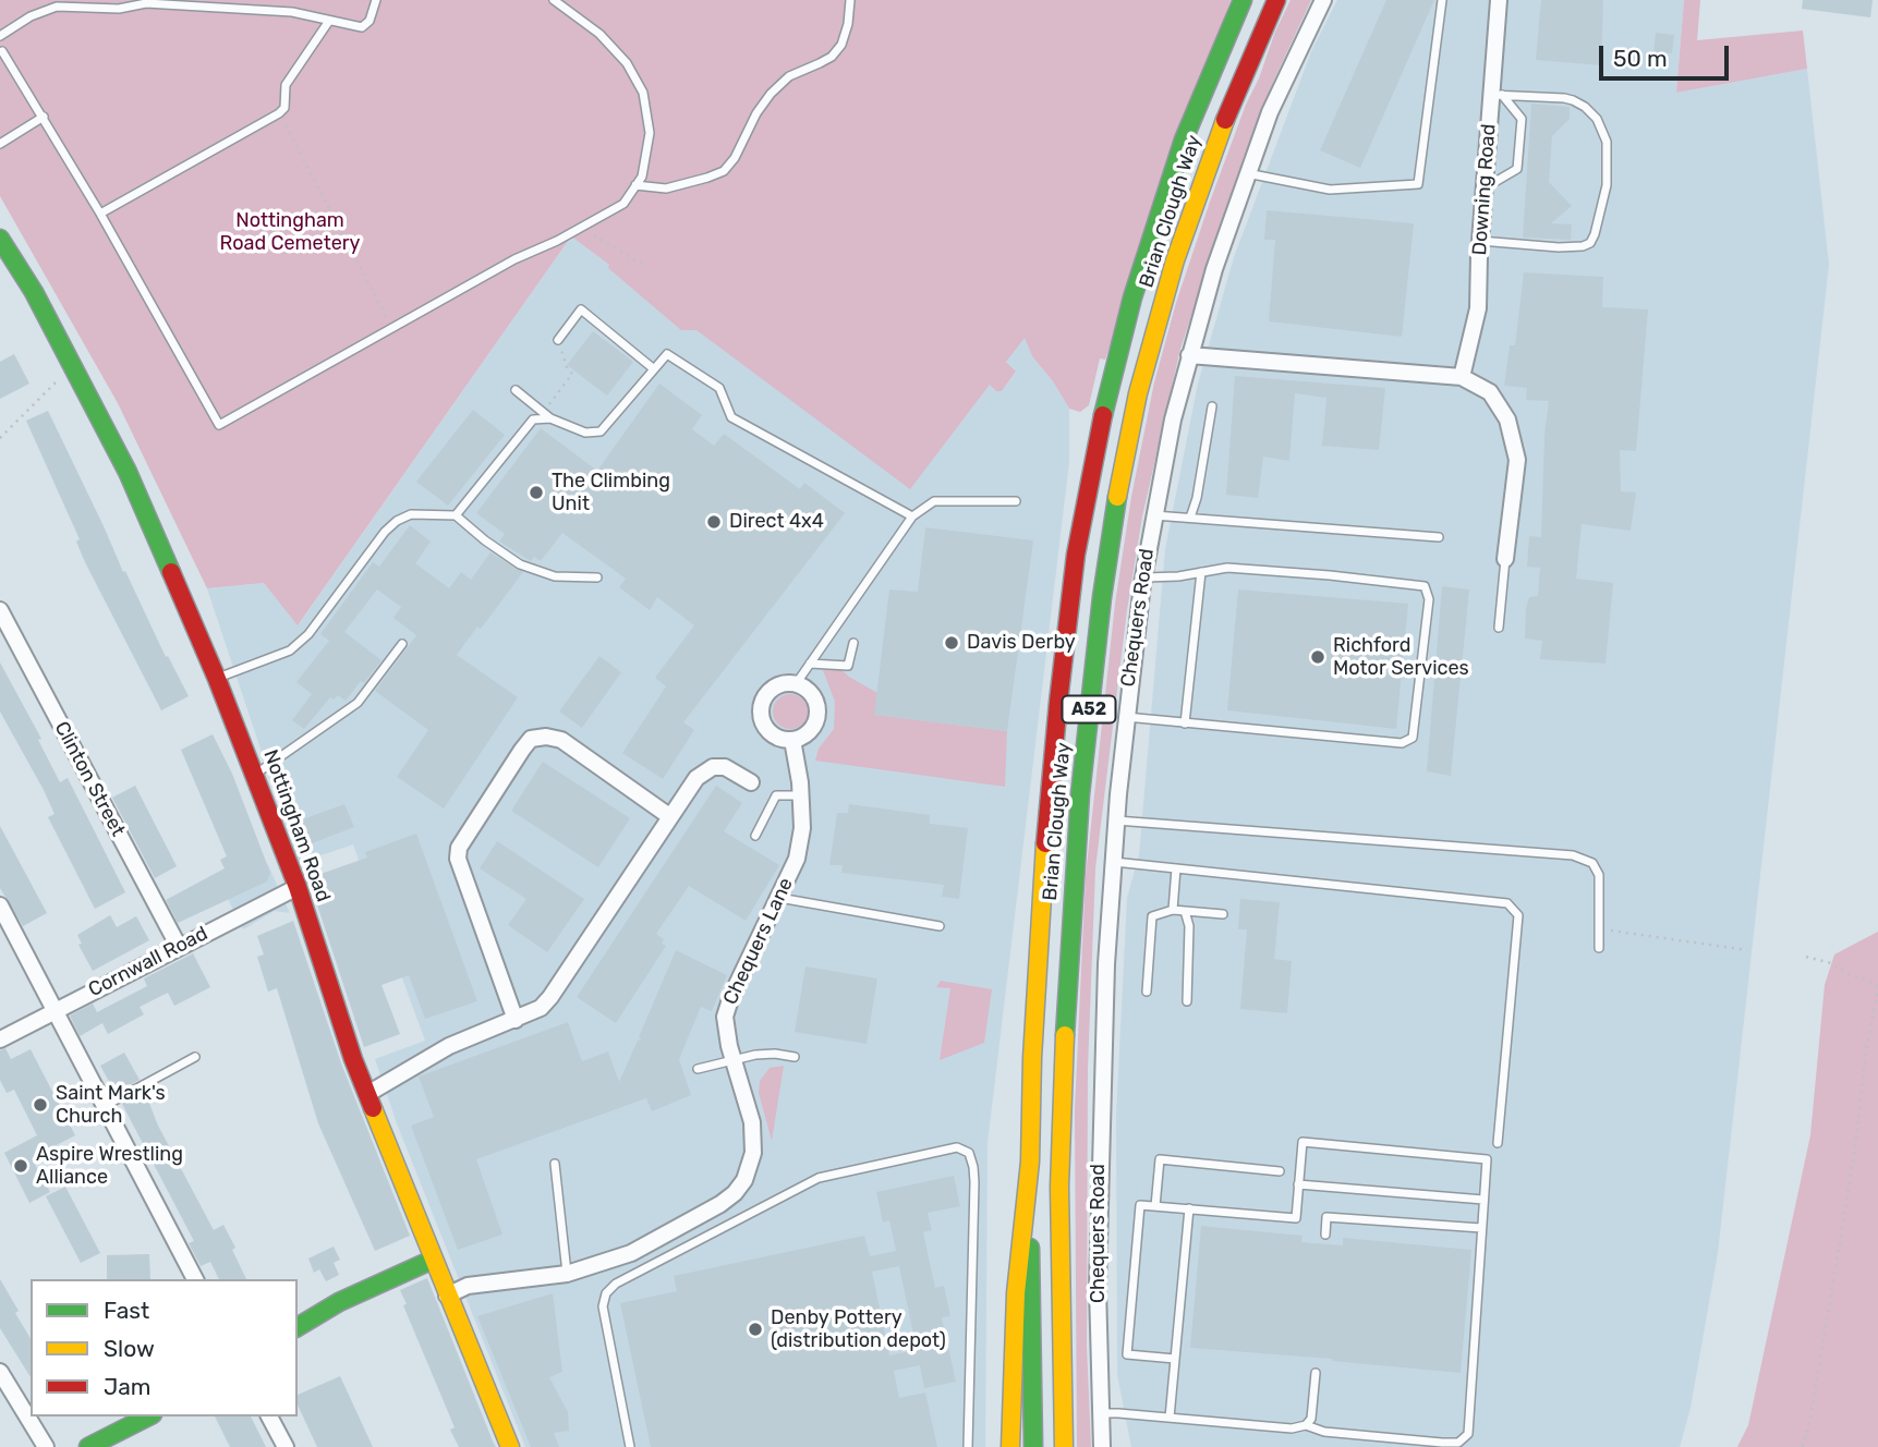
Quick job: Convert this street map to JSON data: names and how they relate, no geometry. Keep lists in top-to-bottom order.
{
  "streets": {
    "main road": ["Brian Clough Way", "A52", "Nottingham Road"],
    "street": [
      "Downing Road",
      "Chequers Road",
      "Clinton Street",
      "Chequers Lane",
      "Cornwall Road"
    ]
  },
  "crossings": [
    ["Clinton Street", "Cornwall Road"],
    ["Nottingham Road", "Chequers Lane"],
    ["Nottingham Road", "Cornwall Road"]
  ],
  "parks": ["Nottingham Road Cemetery"],
  "places": [
    "The Climbing Unit",
    "Direct 4x4",
    "Davis Derby",
    "Richford Motor Services",
    "Saint Mark's Church",
    "Aspire Wrestling Alliance",
    "Denby Pottery (distribution depot)"
  ],
  "legend": ["Fast", "Slow", "Jam"],
  "scale_bar": "50 m"
}
